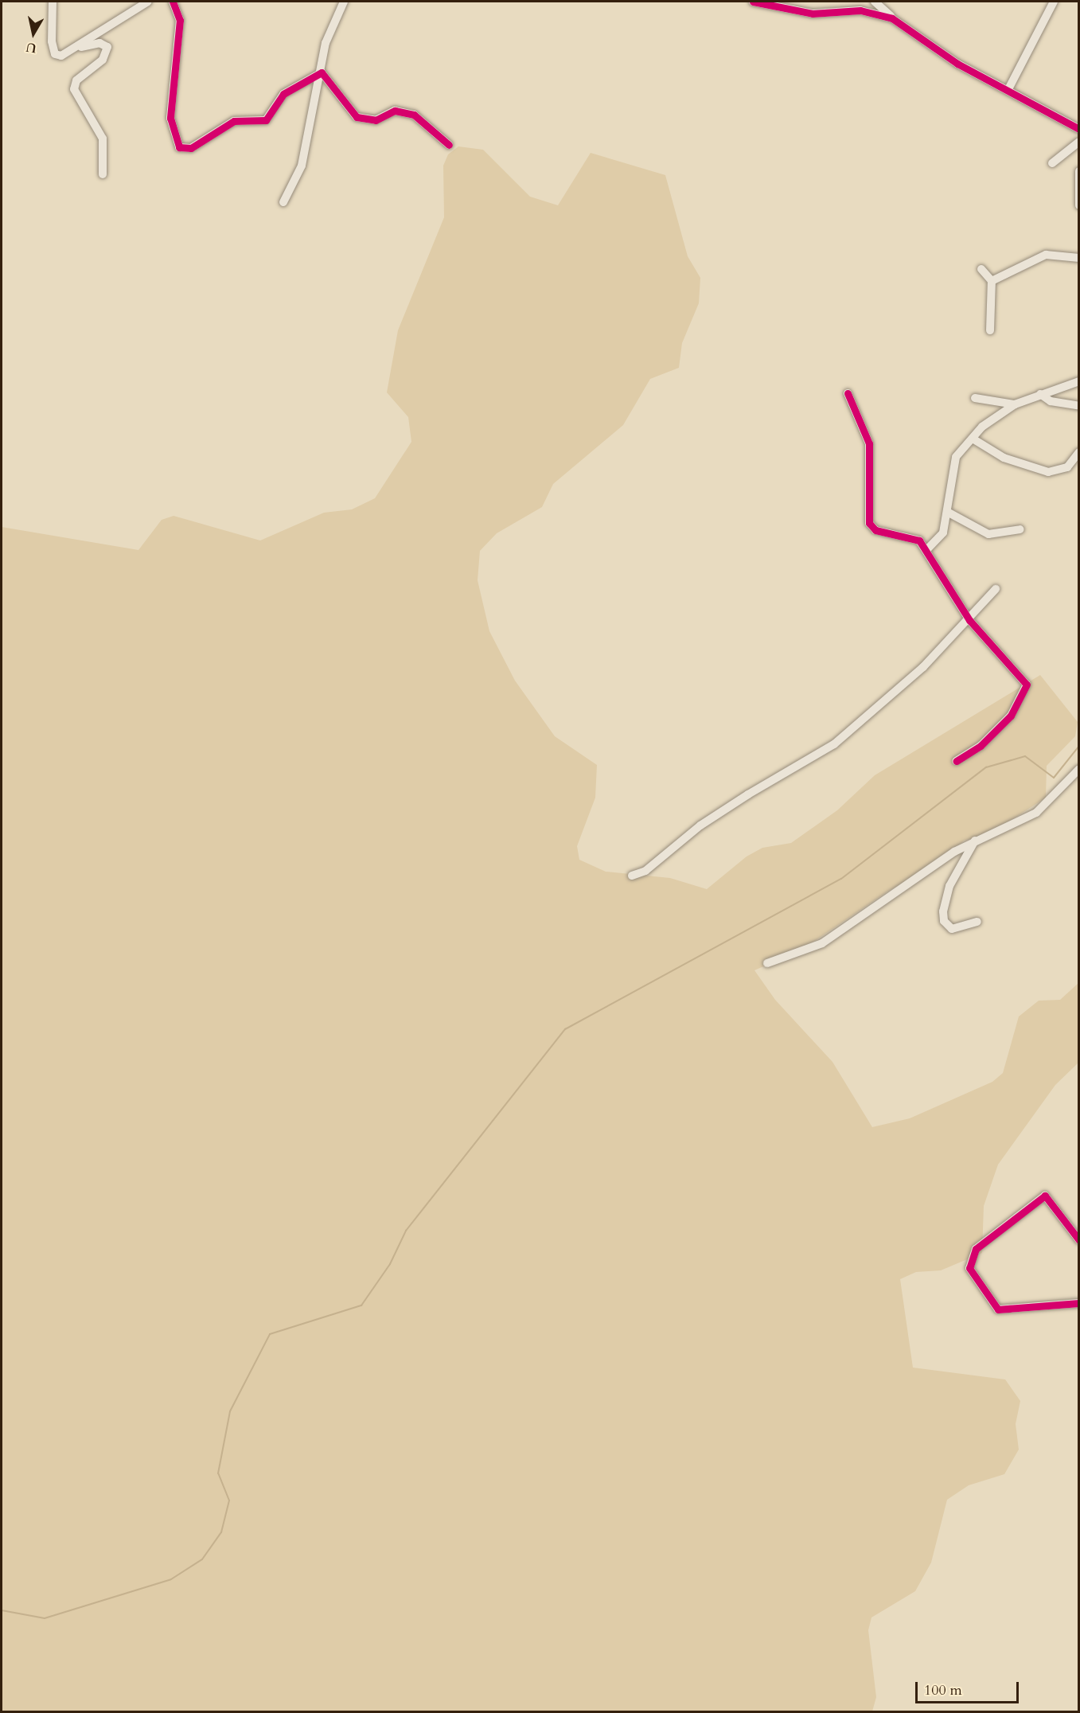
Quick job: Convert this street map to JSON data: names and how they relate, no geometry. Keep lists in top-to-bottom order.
{
  "scale_bar": "100 m",
  "north": "bottom"
}
